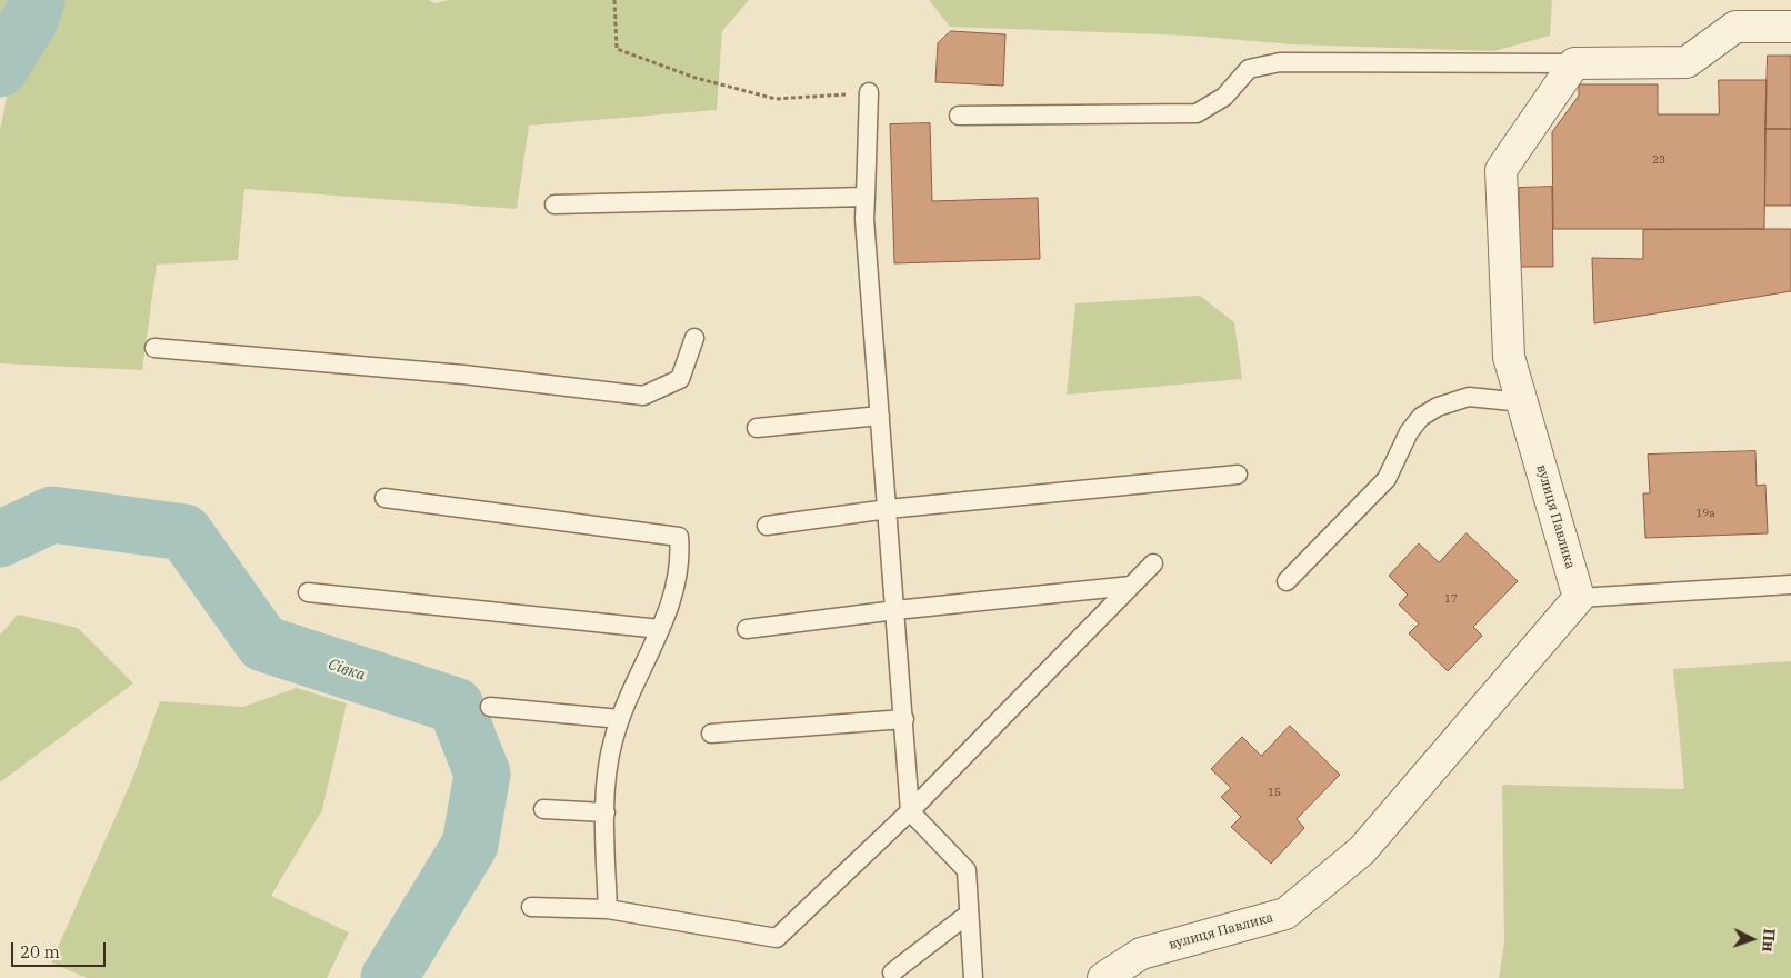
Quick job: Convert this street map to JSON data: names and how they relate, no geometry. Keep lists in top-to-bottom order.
{
  "streets": {
    "street": ["вулиця Павлика"]
  },
  "water": ["Сівка"],
  "house_numbers": [
    "23",
    "19а",
    "17",
    "15"
  ],
  "scale_bar": "20 m",
  "north": "right"
}
